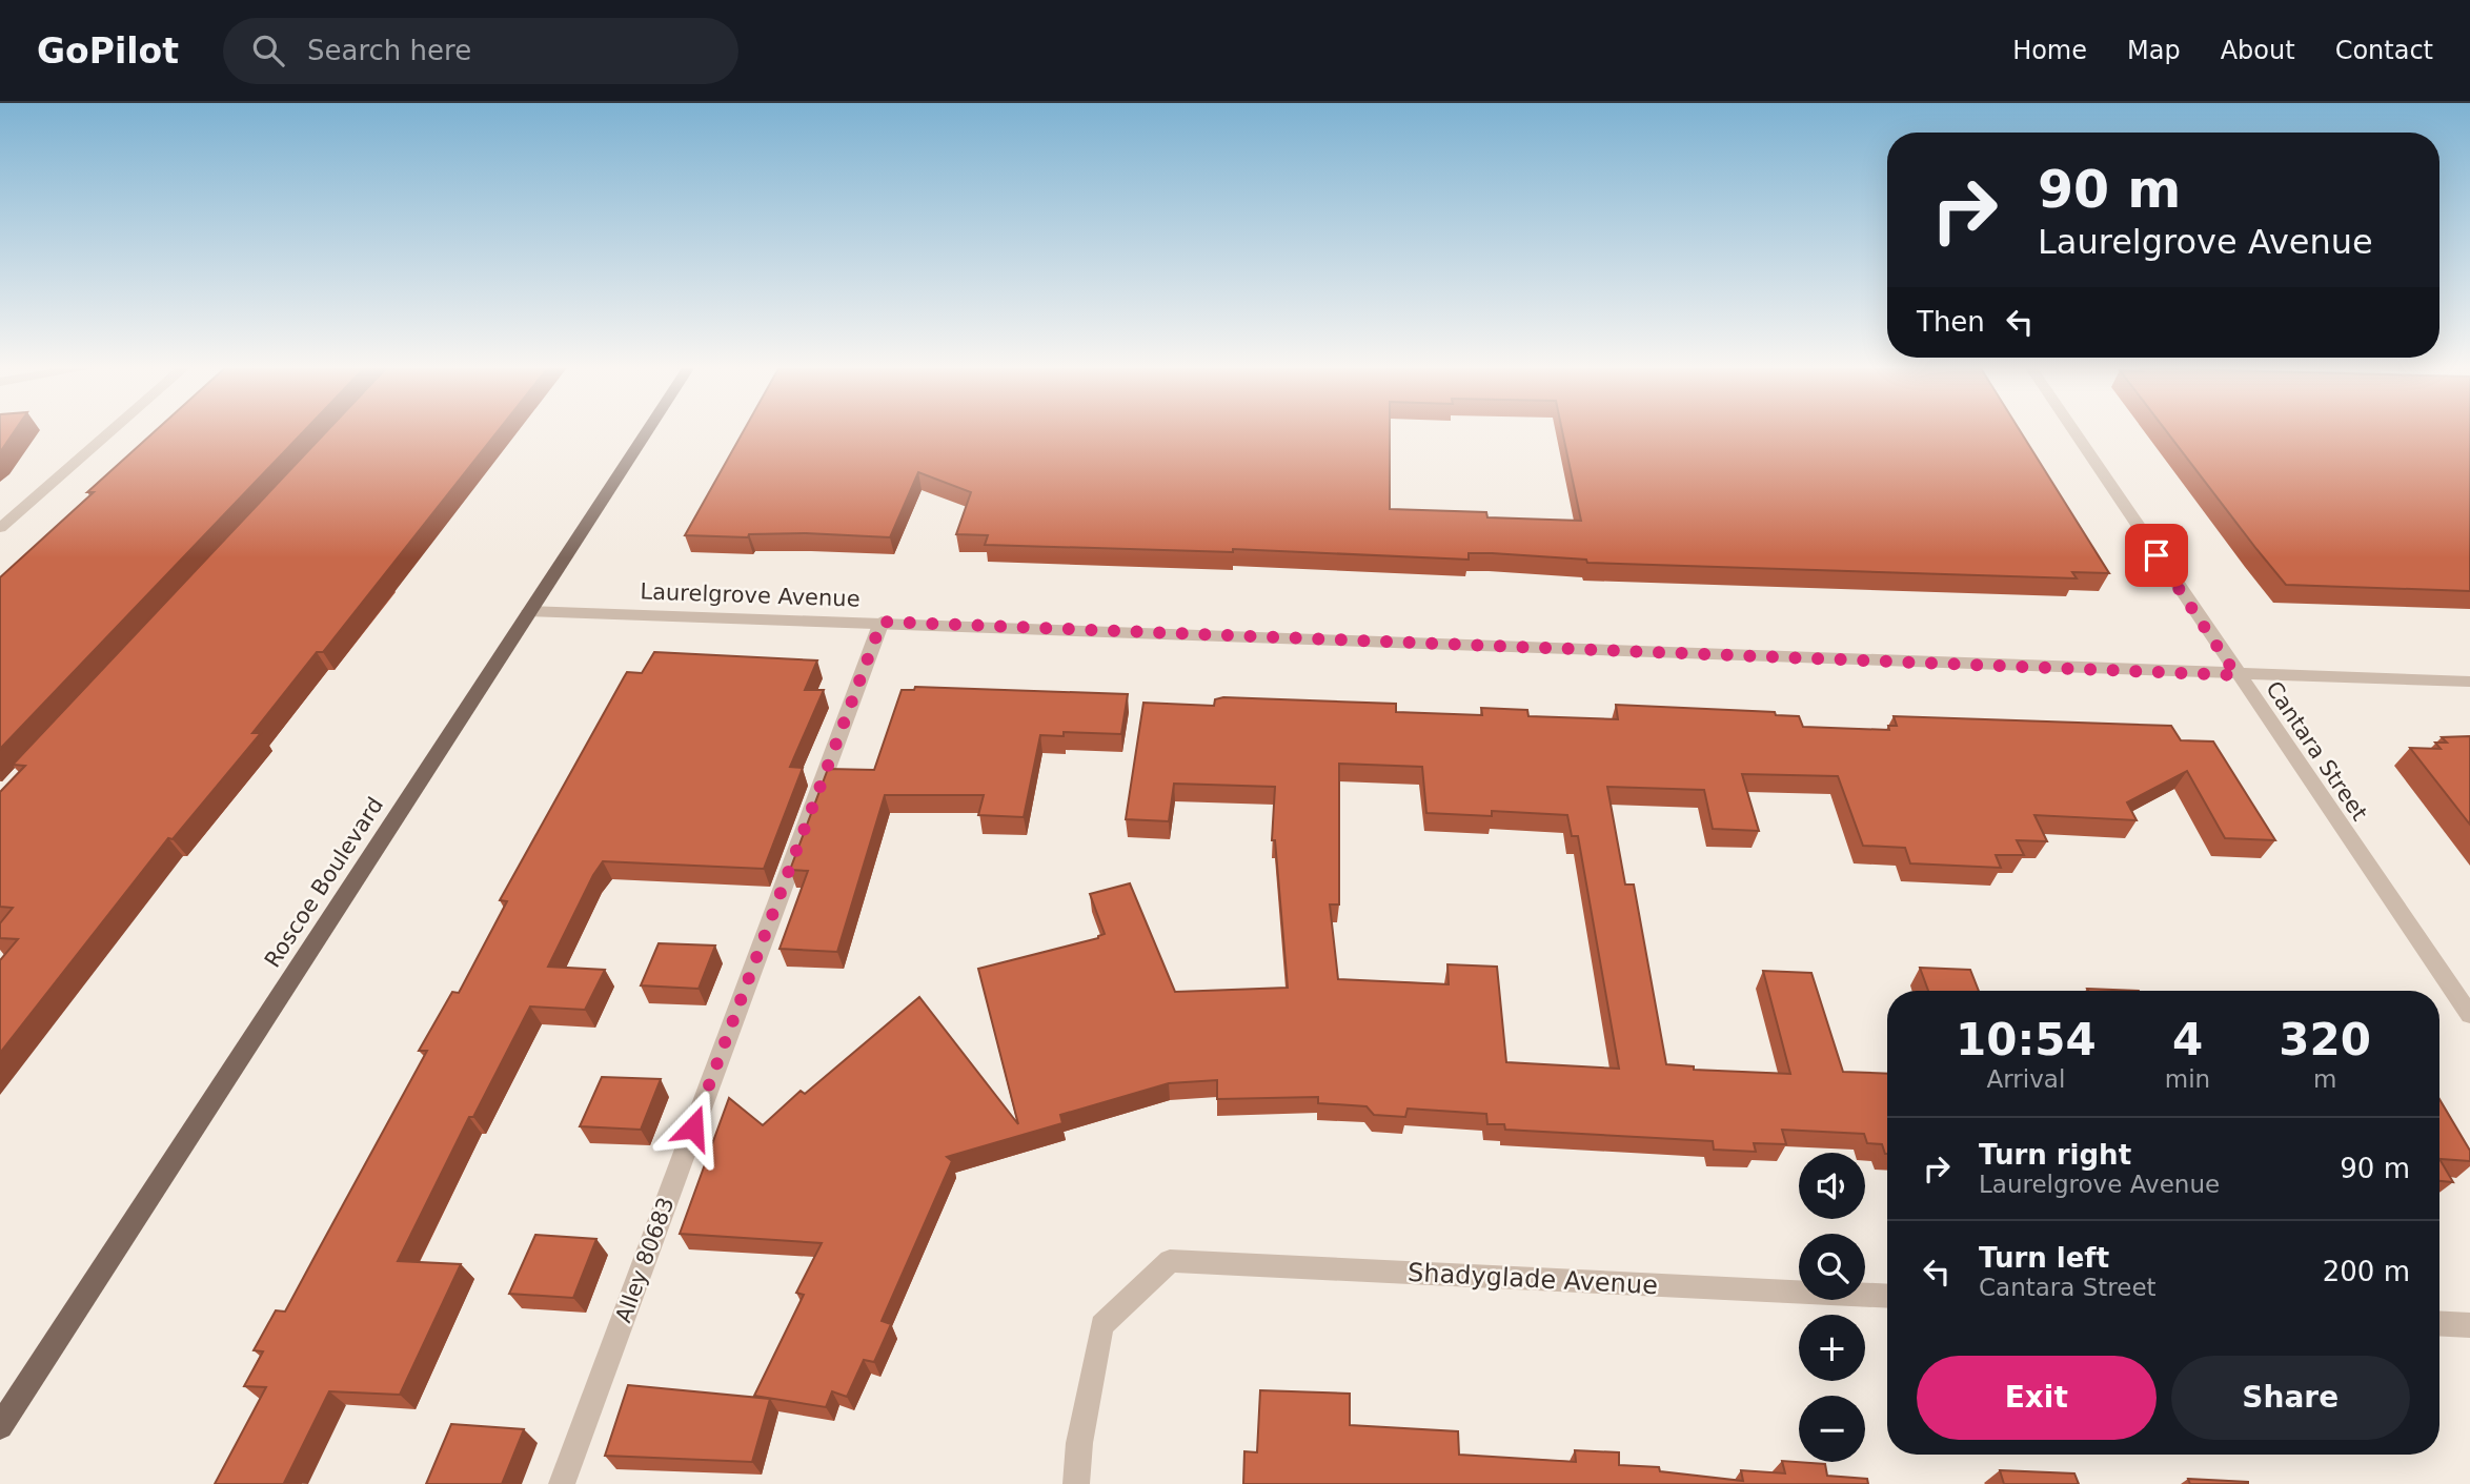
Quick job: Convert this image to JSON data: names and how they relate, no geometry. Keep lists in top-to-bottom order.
{
  "streets": {
    "main road": ["Roscoe Boulevard"],
    "street": [
      "Laurelgrove Avenue",
      "Cantara Street",
      "Alley 80683",
      "Shadyglade Avenue"
    ]
  },
  "crossings": [
    ["Laurelgrove Avenue", "Cantara Street"],
    ["Laurelgrove Avenue", "Roscoe Boulevard"],
    ["Laurelgrove Avenue", "Alley 80683"]
  ],
  "page": {
    "header": "GoPilot",
    "search": "Search here",
    "nav": [
      "Home",
      "Map",
      "About",
      "Contact"
    ],
    "turn": ["90 m", "Laurelgrove Avenue"],
    "then": "Then",
    "eta": [
      "10:54",
      "Arrival",
      "4",
      "min",
      "320",
      "m"
    ],
    "list": [
      {
        "name": "Turn right",
        "note": "Laurelgrove Avenue",
        "value": "90 m"
      },
      {
        "name": "Turn left",
        "note": "Cantara Street",
        "value": "200 m"
      }
    ],
    "map_buttons": ["+", "−"],
    "buttons": ["Exit", "Share"]
  }
}
